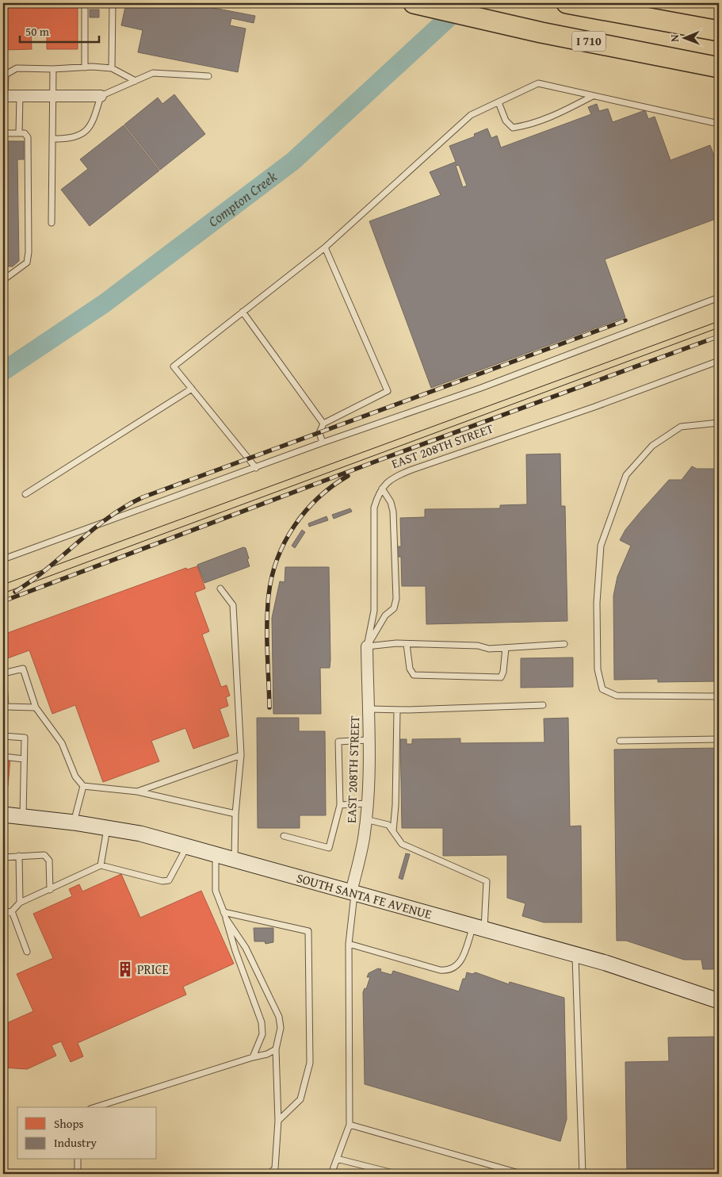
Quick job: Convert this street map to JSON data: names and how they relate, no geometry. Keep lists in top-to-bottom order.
{
  "streets": {
    "highway": ["I 710"],
    "main road": ["SOUTH SANTA FE AVENUE"],
    "street": ["EAST 208TH STREET"]
  },
  "crossings": [
    ["EAST 208TH STREET", "SOUTH SANTA FE AVENUE"]
  ],
  "water": ["Compton Creek"],
  "places": {
    "building": ["PRICE"]
  },
  "legend": ["Shops", "Industry"],
  "scale_bar": "50 m",
  "north": "left"
}
